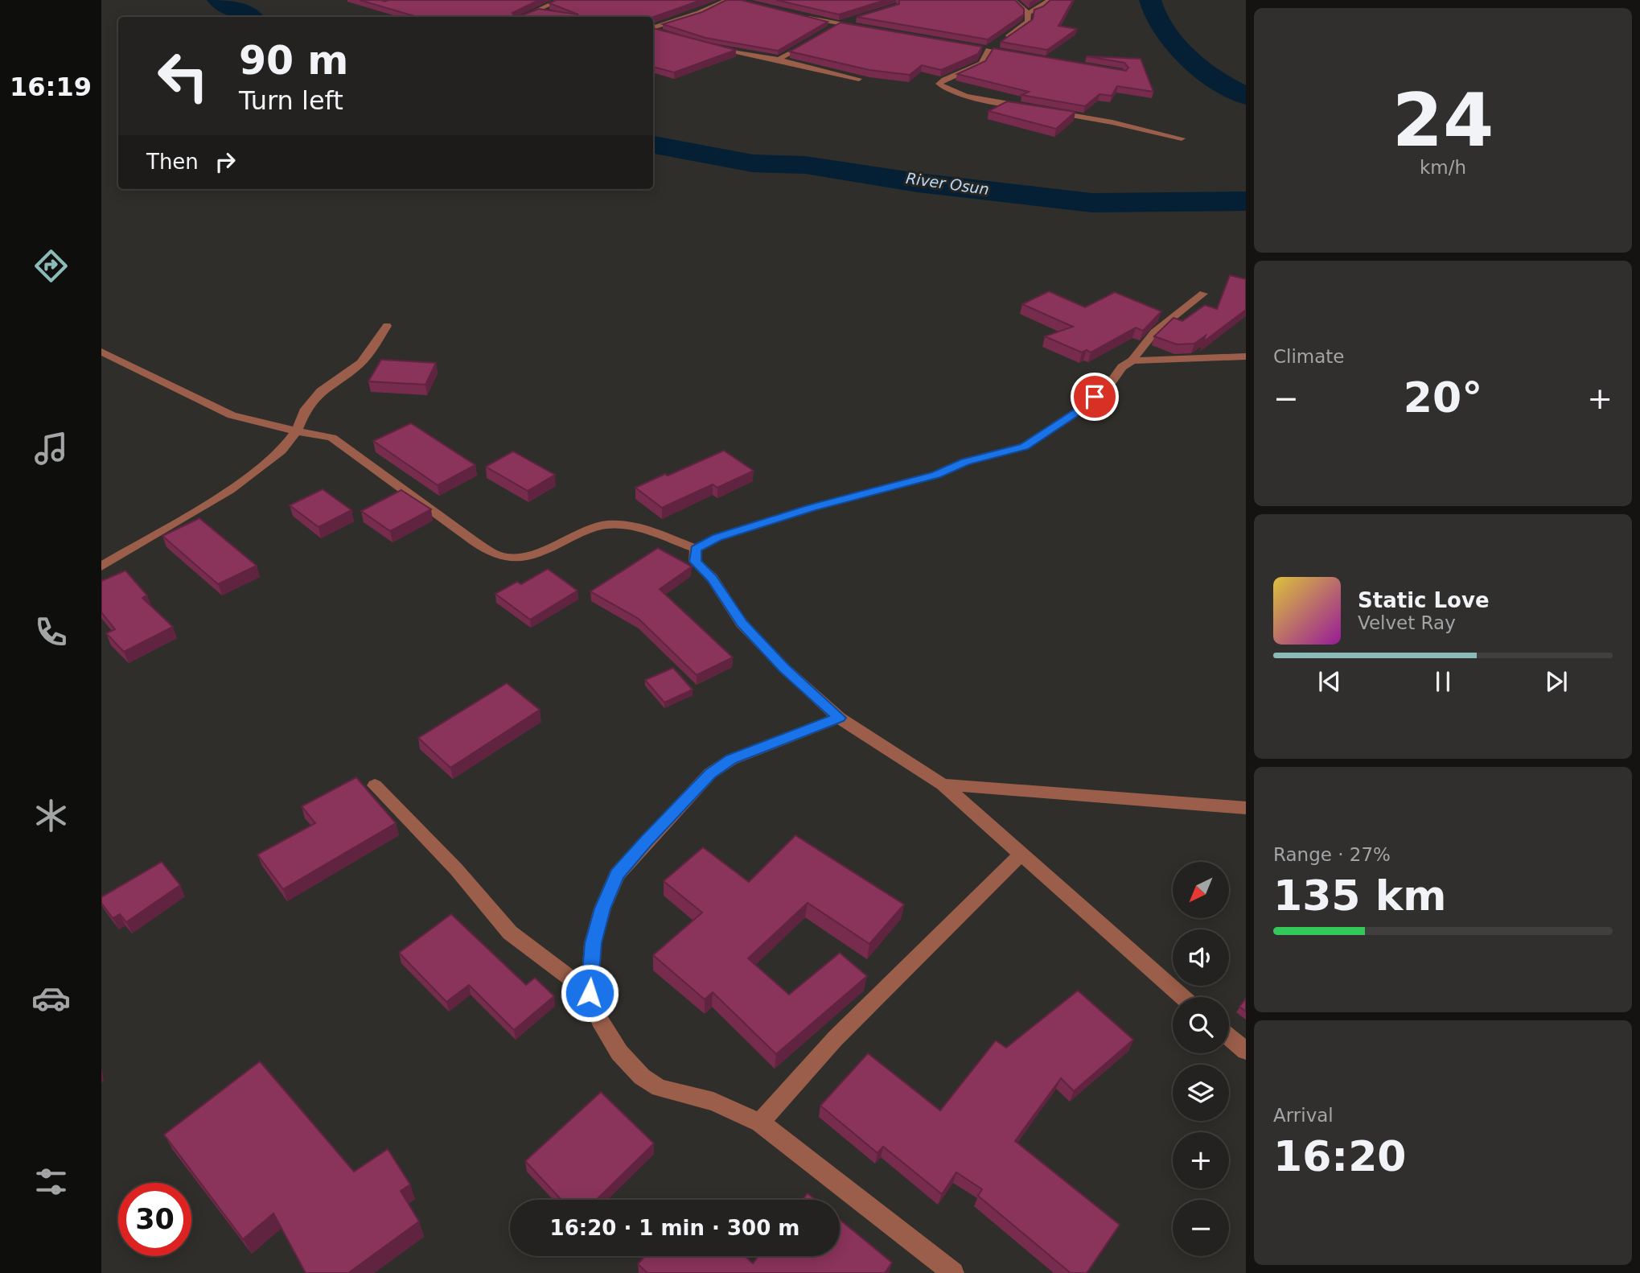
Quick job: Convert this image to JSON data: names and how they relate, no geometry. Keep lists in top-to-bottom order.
{
  "water": ["River Osun"],
  "north": "bottom left",
  "page": {
    "tabs": "16:19",
    "tile": [
      ["24", "km/h"],
      "Climate",
      ["Range · 27%", "135 km"],
      ["Arrival", "16:20"]
    ],
    "turn": ["90 m", "Turn left"],
    "then": "Then",
    "heat": ["−", "20°", "+"],
    "song": ["Static Love", "Velvet Ray"],
    "map_buttons": ["+", "−"],
    "limit": "30",
    "trip": "16:20 · 1 min · 300 m"
  }
}
